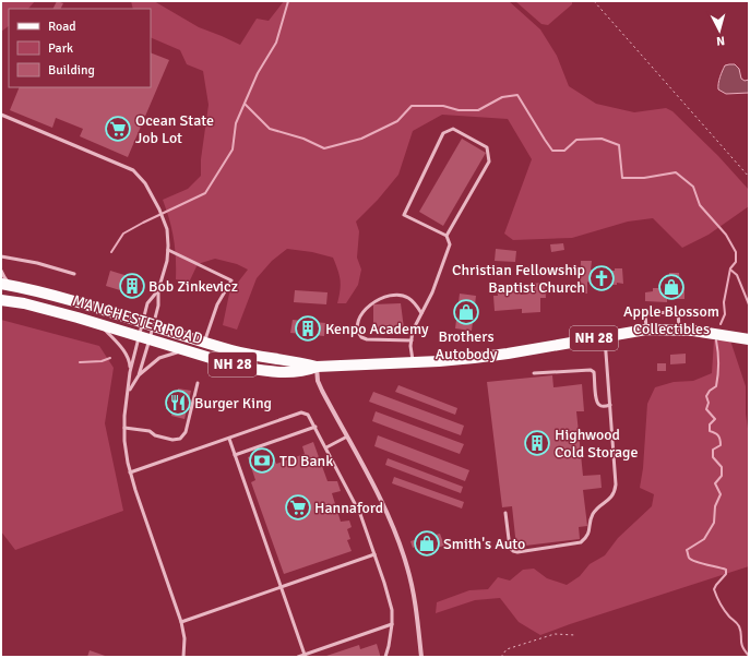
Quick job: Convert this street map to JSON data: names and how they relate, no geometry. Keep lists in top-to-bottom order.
{
  "streets": {
    "main road": ["MANCHESTER ROAD", "NH 28"]
  },
  "crossings": [
    ["MANCHESTER ROAD", "NH 28"]
  ],
  "places": {
    "supermarket": ["Ocean State Job Lot", "Hannaford"],
    "church": ["Christian Fellowship Baptist Church"],
    "building": ["Bob Zinkevicz", "Kenpo Academy", "Highwood Cold Storage"],
    "shop": ["Apple Blossom Collectibles", "Brothers Autobody", "Smith's Auto"],
    "restaurant": ["Burger King"],
    "bank": ["TD Bank"]
  },
  "legend": ["Road", "Park", "Building"],
  "north": "bottom"
}
